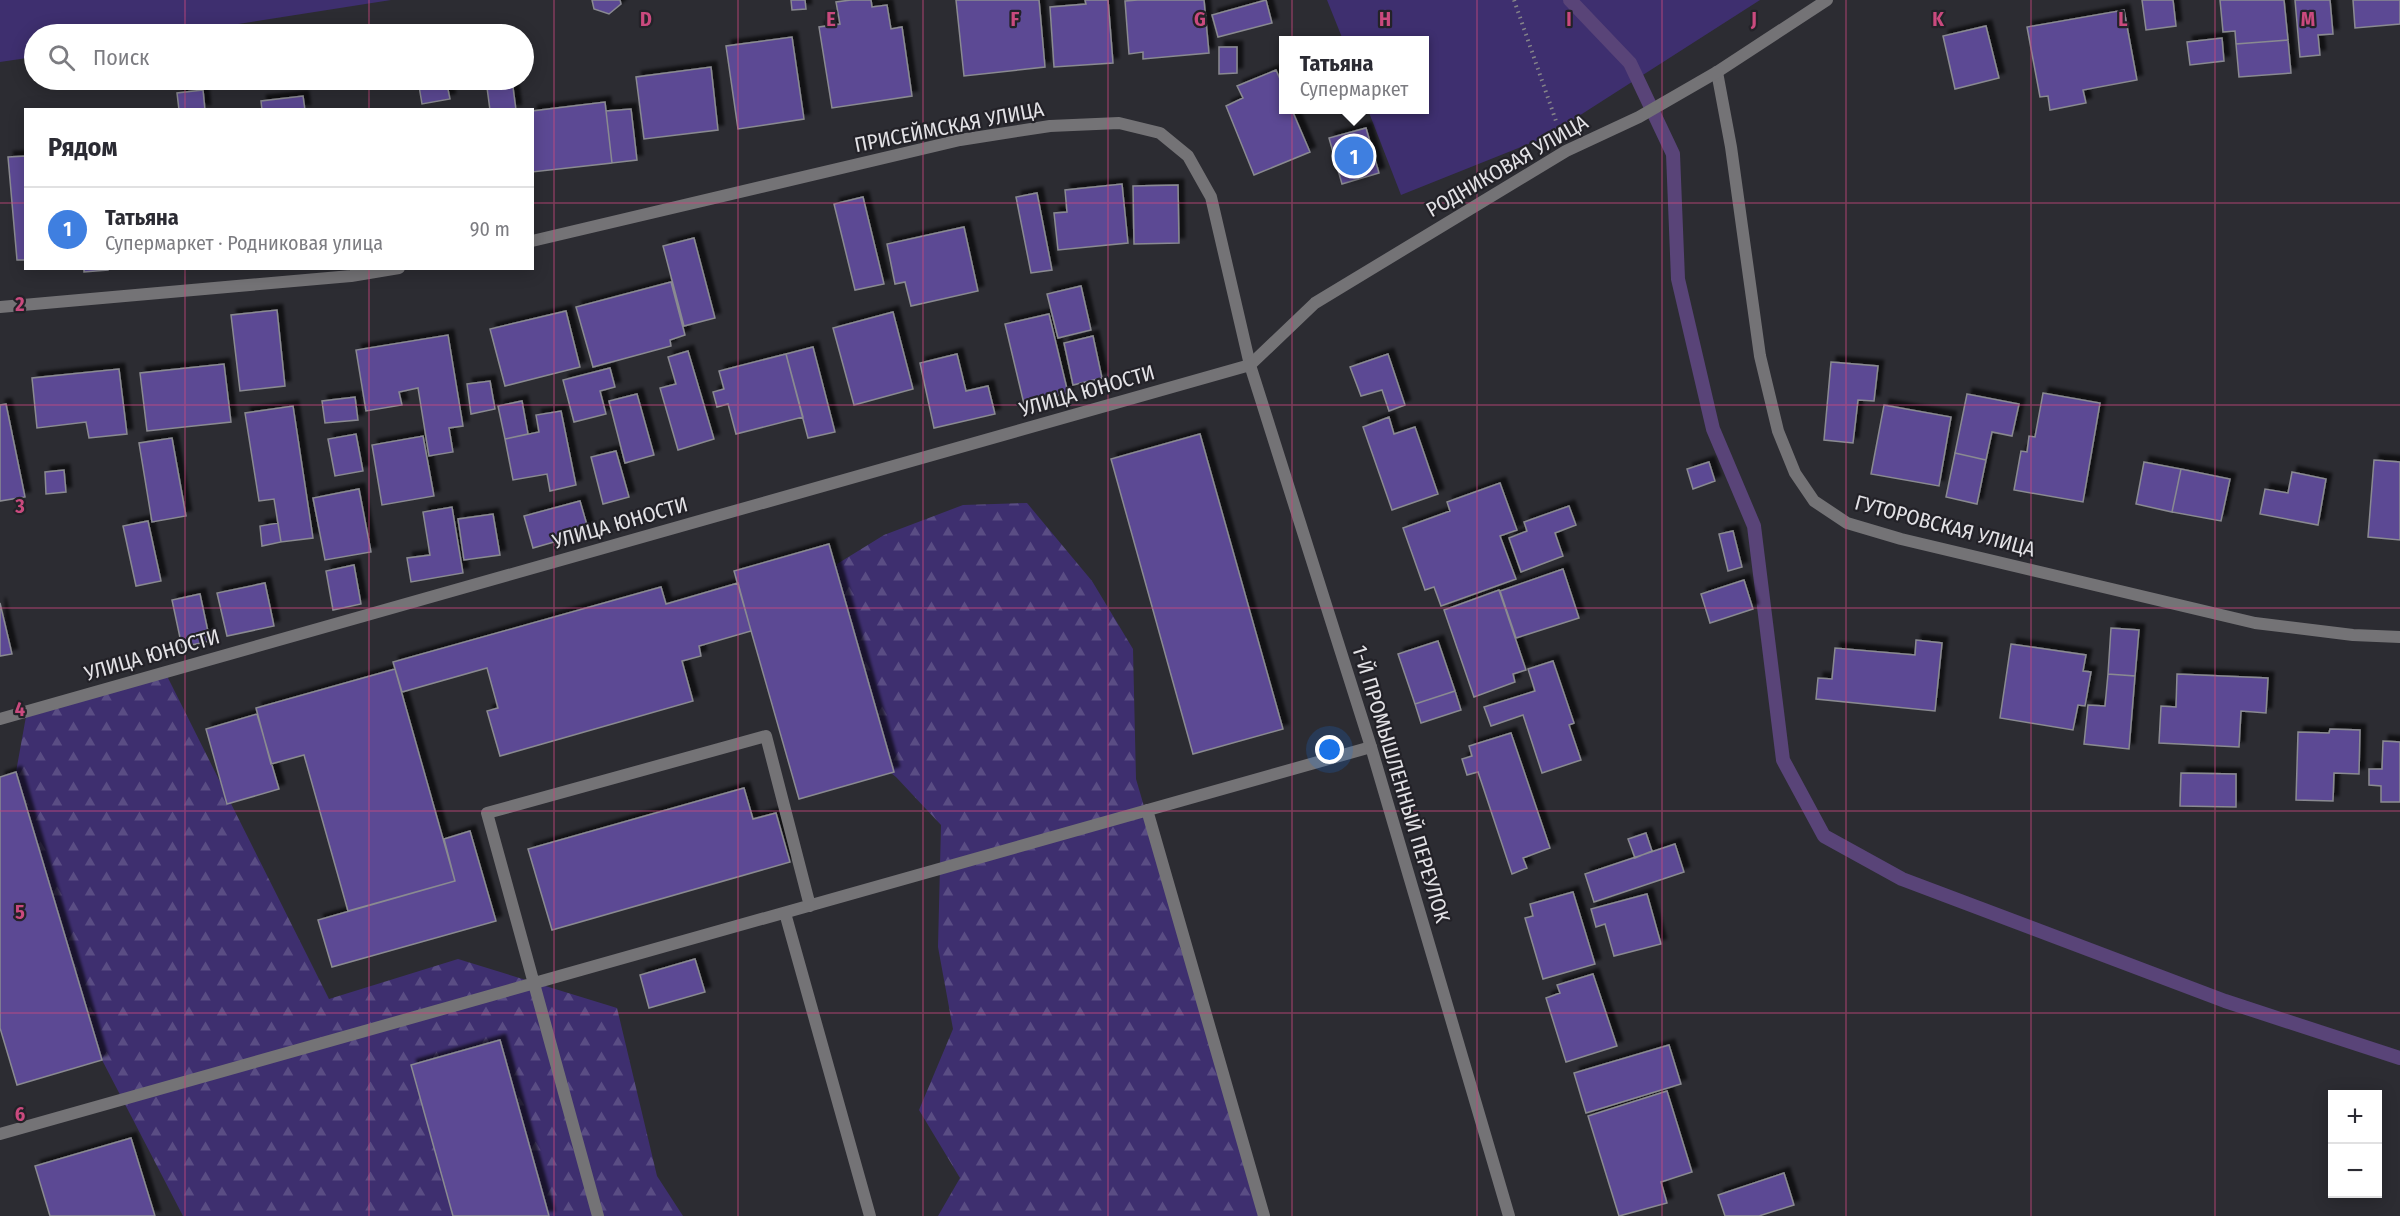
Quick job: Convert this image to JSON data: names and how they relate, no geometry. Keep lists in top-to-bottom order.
{
  "streets": {
    "street": [
      "ПРИСЕЙМСКАЯ УЛИЦА",
      "РОДНИКОВАЯ УЛИЦА",
      "УЛИЦА ЮНОСТИ",
      "ГУТОРОВСКАЯ УЛИЦА",
      "1-Й ПРОМЫШЛЕННЫЙ ПЕРЕУЛОК"
    ]
  },
  "crossings": [
    ["ПРИСЕЙМСКАЯ УЛИЦА", "РОДНИКОВАЯ УЛИЦА"],
    ["ПРИСЕЙМСКАЯ УЛИЦА", "УЛИЦА ЮНОСТИ"],
    ["ПРИСЕЙМСКАЯ УЛИЦА", "1-Й ПРОМЫШЛЕННЫЙ ПЕРЕУЛОК"],
    ["РОДНИКОВАЯ УЛИЦА", "УЛИЦА ЮНОСТИ"],
    ["РОДНИКОВАЯ УЛИЦА", "ГУТОРОВСКАЯ УЛИЦА"],
    ["РОДНИКОВАЯ УЛИЦА", "1-Й ПРОМЫШЛЕННЫЙ ПЕРЕУЛОК"],
    ["УЛИЦА ЮНОСТИ", "1-Й ПРОМЫШЛЕННЫЙ ПЕРЕУЛОК"]
  ],
  "page": {
    "search": "Поиск",
    "popup": ["Татьяна", "Супермаркет"],
    "heading": "Рядом",
    "pins": "1",
    "list": [
      {
        "mark": "1",
        "name": "Татьяна",
        "note": "Супермаркет · Родниковая улица",
        "value": "90 m"
      }
    ],
    "map_buttons": ["+", "−"]
  },
  "grid": {
    "columns": [
      "D",
      "E",
      "F",
      "G",
      "H",
      "I",
      "J",
      "K",
      "L",
      "M"
    ],
    "rows": [
      "2",
      "3",
      "4",
      "5",
      "6"
    ]
  }
}
